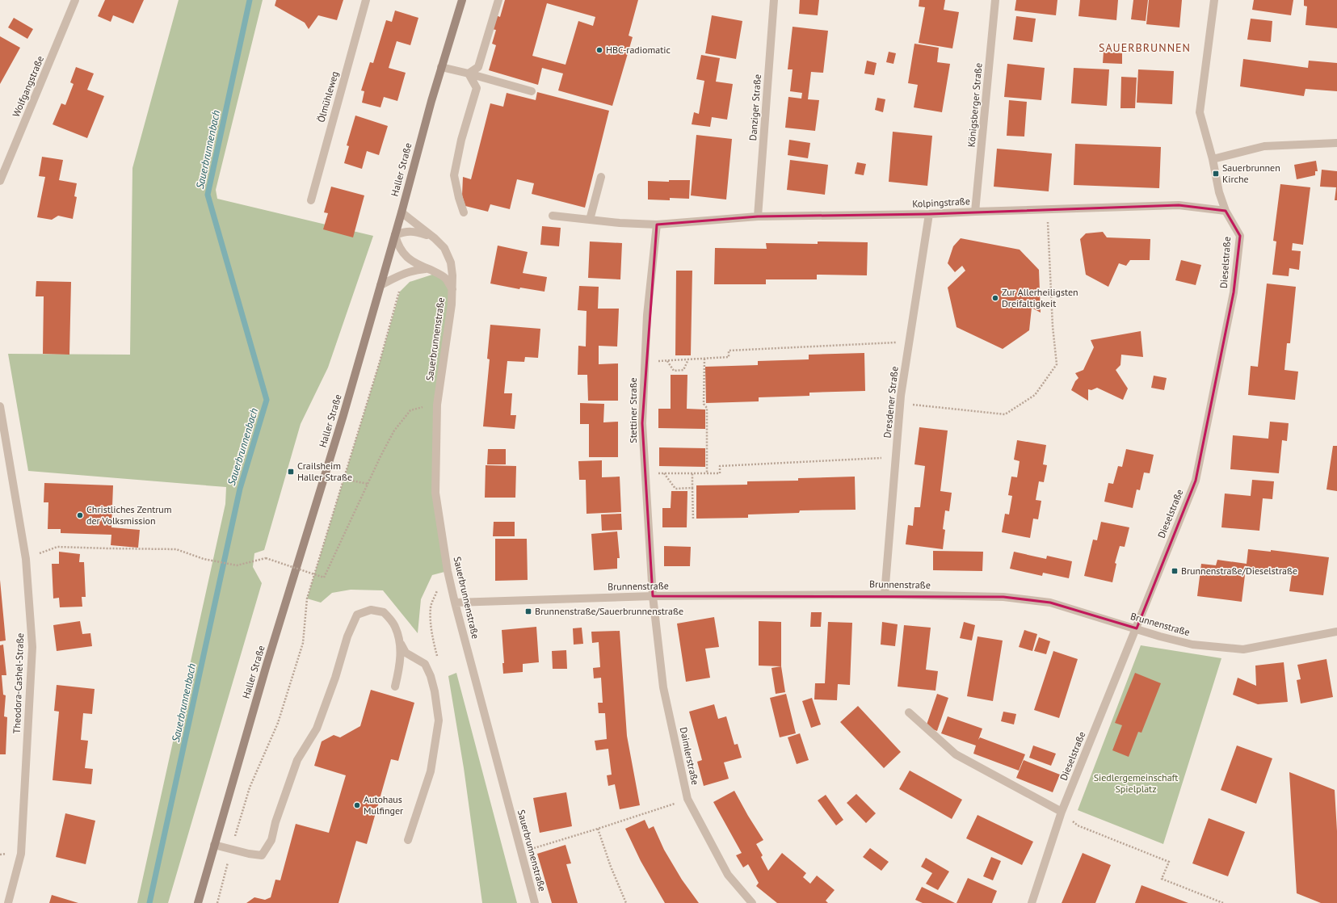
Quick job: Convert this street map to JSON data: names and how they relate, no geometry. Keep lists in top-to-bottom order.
{
  "streets": {
    "main road": ["Haller Straße"],
    "street": [
      "Wolfgangstraße",
      "Ölmühleweg",
      "Königsberger Straße",
      "Danziger Straße",
      "Kolpingstraße",
      "Dieselstraße",
      "Sauerbrunnenstraße",
      "Dresdener Straße",
      "Stettiner Straße",
      "Brunnenstraße",
      "Theodora-Cashel-Straße",
      "Daimlerstraße"
    ]
  },
  "crossings": [
    ["Königsberger Straße", "Kolpingstraße"],
    ["Danziger Straße", "Kolpingstraße"],
    ["Haller Straße", "Sauerbrunnenstraße"],
    ["Kolpingstraße", "Dieselstraße"],
    ["Kolpingstraße", "Dresdener Straße"],
    ["Kolpingstraße", "Stettiner Straße"],
    ["Dieselstraße", "Brunnenstraße"],
    ["Sauerbrunnenstraße", "Brunnenstraße"],
    ["Dresdener Straße", "Brunnenstraße"],
    ["Stettiner Straße", "Brunnenstraße"],
    ["Stettiner Straße", "Daimlerstraße"],
    ["Brunnenstraße", "Daimlerstraße"]
  ],
  "districts": ["SAUERBRUNNEN"],
  "water": ["Sauerbrunnenbach"],
  "parks": ["Siedlergemeinschaft Spielplatz"],
  "places": {
    "other": [
      "HBC-radiomatic",
      "Zur Allerheiligsten Dreifaltigkeit",
      "Christliches Zentrum der Volksmission",
      "Autohaus Mulfinger"
    ],
    "transit": [
      "Sauerbrunnen Kirche",
      "Crailsheim Haller Straße",
      "Brunnenstraße/Dieselstraße",
      "Brunnenstraße/Sauerbrunnenstraße"
    ]
  }
}
